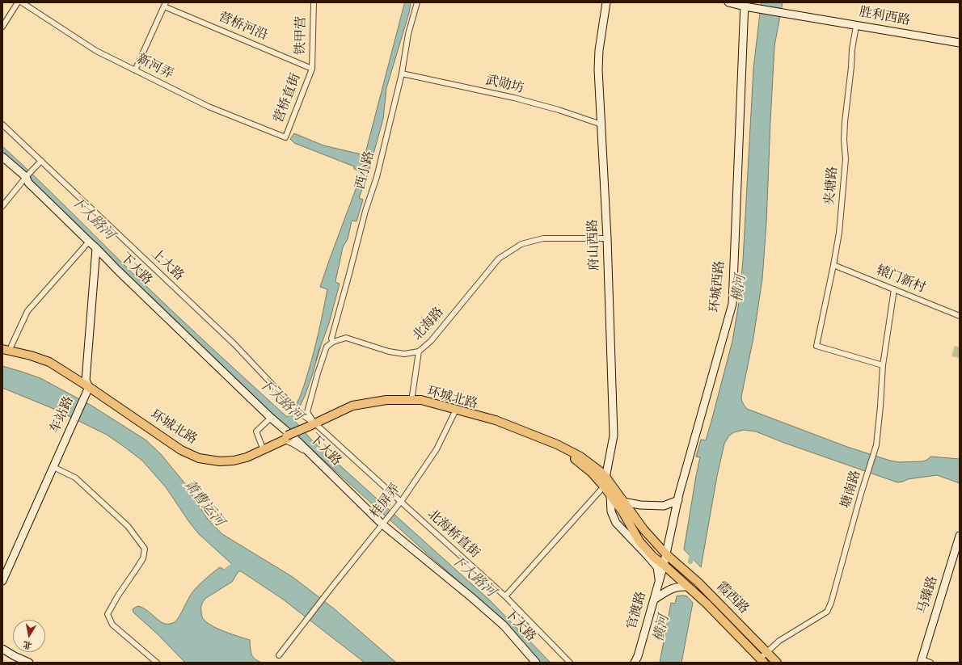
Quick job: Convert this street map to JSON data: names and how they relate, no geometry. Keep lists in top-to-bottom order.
{
  "streets": {
    "main road": ["环城北路", "霞西路"],
    "street": [
      "胜利西路",
      "营桥河沿",
      "铁甲营",
      "新河弄",
      "武勋坊",
      "营桥直街",
      "西小路",
      "夹塘路",
      "府山西路",
      "上大路",
      "下大路",
      "辕门新村",
      "环城西路",
      "北海路",
      "车站路",
      "塘南路",
      "桂屏弄",
      "北海桥直街",
      "马臻路",
      "官渡路"
    ]
  },
  "crossings": [
    ["胜利西路", "夹塘路"],
    ["胜利西路", "环城西路"],
    ["营桥河沿", "铁甲营"],
    ["营桥河沿", "营桥直街"],
    ["铁甲营", "营桥直街"],
    ["新河弄", "营桥直街"],
    ["武勋坊", "西小路"],
    ["武勋坊", "府山西路"],
    ["西小路", "北海路"],
    ["夹塘路", "辕门新村"],
    ["夹塘路", "塘南路"],
    ["府山西路", "北海路"],
    ["府山西路", "环城北路"],
    ["上大路", "环城北路"],
    ["上大路", "北海桥直街"],
    ["下大路", "车站路"],
    ["下大路", "桂屏弄"],
    ["辕门新村", "塘南路"],
    ["环城西路", "环城北路"],
    ["环城西路", "霞西路"],
    ["环城西路", "官渡路"],
    ["环城北路", "车站路"],
    ["环城北路", "桂屏弄"],
    ["环城北路", "北海桥直街"],
    ["环城北路", "霞西路"],
    ["环城北路", "官渡路"],
    ["塘南路", "霞西路"],
    ["桂屏弄", "北海桥直街"],
    ["霞西路", "官渡路"]
  ],
  "water": ["下大路河", "横河", "萧曹运河"],
  "north": "bottom"
}
